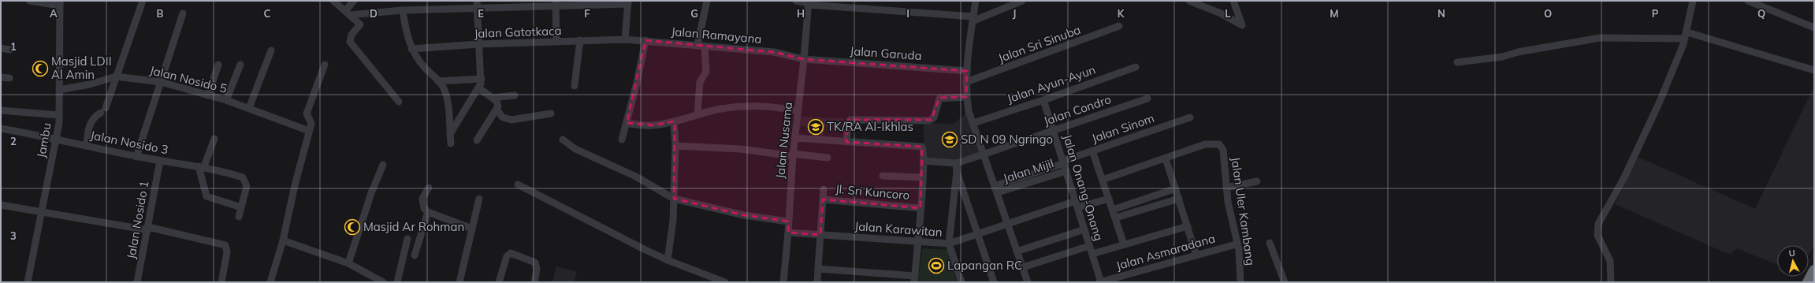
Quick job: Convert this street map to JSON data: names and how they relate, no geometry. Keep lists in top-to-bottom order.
{
  "streets": {
    "street": [
      "Jalan Gatotkaca",
      "Jalan Ramayana",
      "Jalan Sri Sinuba",
      "Jalan Garuda",
      "Jalan Nosido 5",
      "Jalan Ayun-Ayun",
      "Jalan Condro",
      "Jalan Sinom",
      "Jambu",
      "Jalan Nusama",
      "Jalan Nosido 3",
      "Jalan Mijil",
      "Jalan Onang-Onang",
      "Jl. Sri Kuncoro",
      "Jalan Uler Kambang",
      "Jalan Nosido 1",
      "Jalan Karawitan",
      "Jalan Asmaradana"
    ]
  },
  "crossings": [
    ["Jalan Gatotkaca", "Jalan Ramayana"],
    ["Jalan Ramayana", "Jalan Garuda"],
    ["Jalan Ramayana", "Jalan Nusama"],
    ["Jalan Garuda", "Jalan Nusama"],
    ["Jalan Nosido 5", "Jambu"],
    ["Jalan Ayun-Ayun", "Jalan Onang-Onang"],
    ["Jalan Condro", "Jalan Onang-Onang"],
    ["Jalan Sinom", "Jalan Mijil"],
    ["Jalan Sinom", "Jalan Onang-Onang"],
    ["Jambu", "Jalan Nosido 3"],
    ["Jalan Nusama", "Jalan Karawitan"],
    ["Jalan Nosido 3", "Jalan Nosido 1"],
    ["Jalan Mijil", "Jalan Onang-Onang"],
    ["Jalan Onang-Onang", "Jalan Karawitan"],
    ["Jalan Onang-Onang", "Jalan Asmaradana"]
  ],
  "places": {
    "mosque": ["Masjid LDII Al Amin", "Masjid Ar Rohman"],
    "school or university": ["TK/RA Al-Ikhlas", "SD N 09 Ngringo"],
    "sports": ["Lapangan RC"]
  },
  "north": "top",
  "grid": {
    "columns": [
      "A",
      "B",
      "C",
      "D",
      "E",
      "F",
      "G",
      "H",
      "I",
      "J",
      "K",
      "L",
      "M",
      "N",
      "O",
      "P",
      "Q"
    ],
    "rows": ["1", "2", "3"]
  }
}
